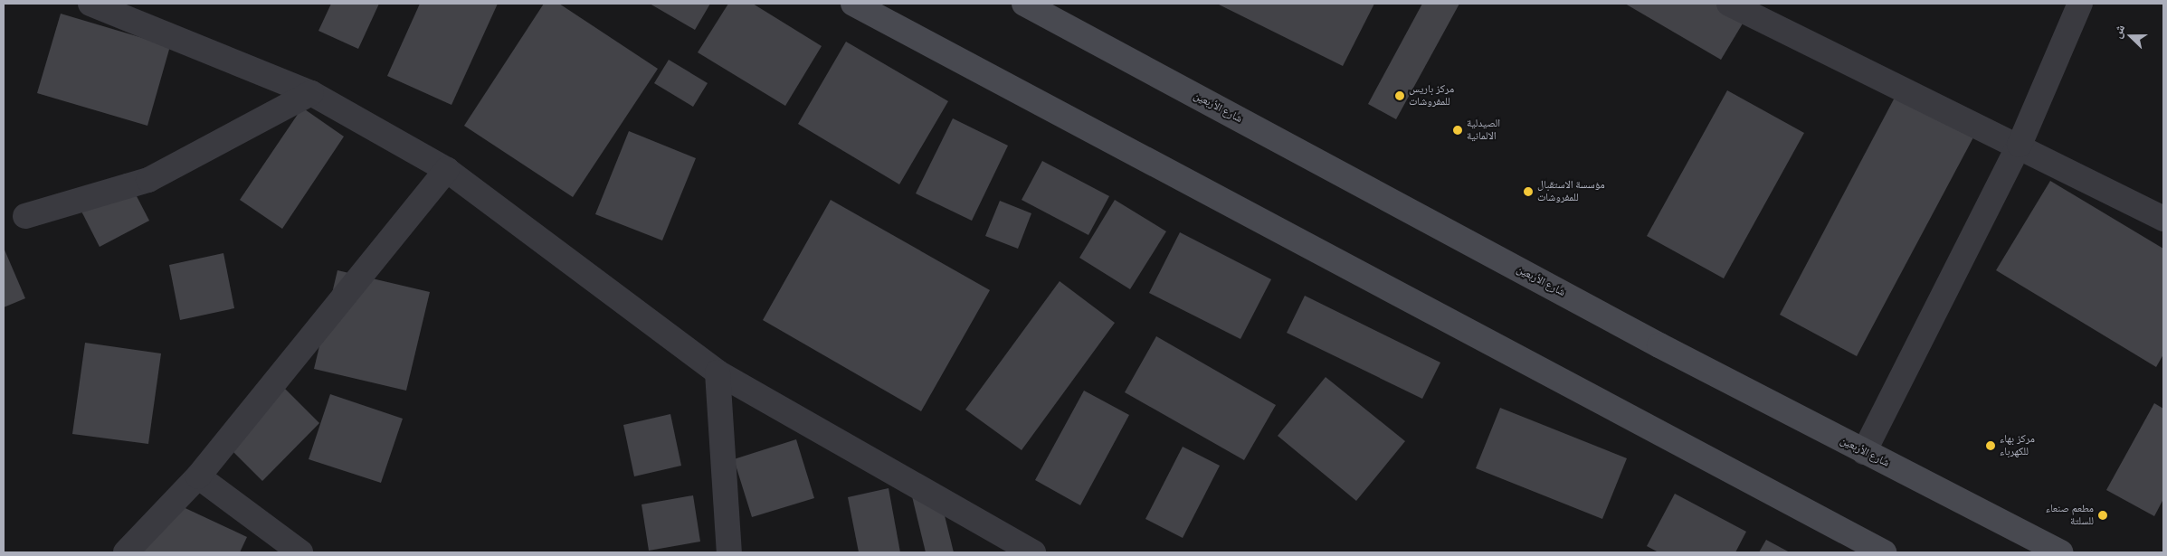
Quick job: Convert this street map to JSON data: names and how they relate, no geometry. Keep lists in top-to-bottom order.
{
  "streets": {
    "main road": ["شارع الأربعين"]
  },
  "places": [
    "مركز باريس للمفروشات",
    "الصيدلية الالمانية",
    "مؤسسة الاستقبال للمفروشات",
    "مركز بهاء للكهرباء",
    "مطعم صنعاء للسلتة"
  ],
  "north": "left"
}
